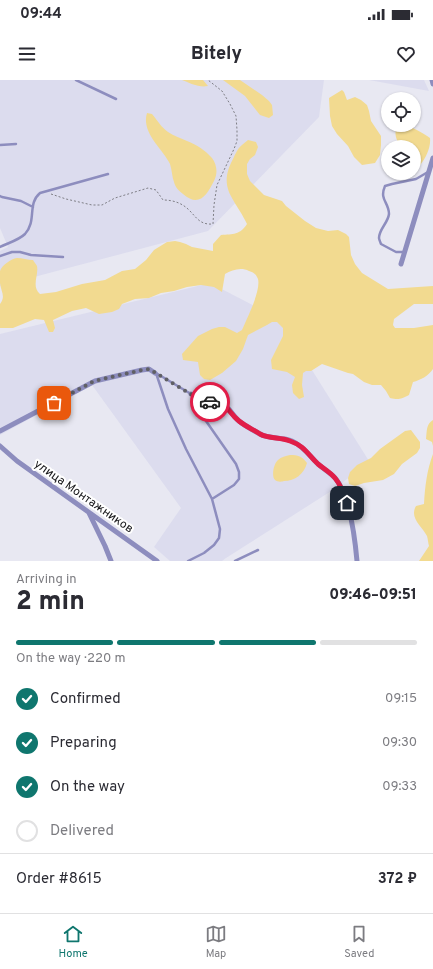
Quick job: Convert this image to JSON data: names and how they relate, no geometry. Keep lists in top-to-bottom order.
{
  "streets": {
    "street": ["улица Монтажников"]
  },
  "page": {
    "status": "09:44",
    "header": "Bitely",
    "heading": ["2 min", "Arriving in", "09:46–09:51"],
    "panel": ["Order #8615", "372 ₽"],
    "bar": "On the way · 220 m",
    "list": [
      ["Confirmed", "09:15"],
      ["Preparing", "09:30"],
      ["On the way", "09:33"],
      "Delivered"
    ],
    "tabs": ["Home", "Map", "Saved"]
  }
}
